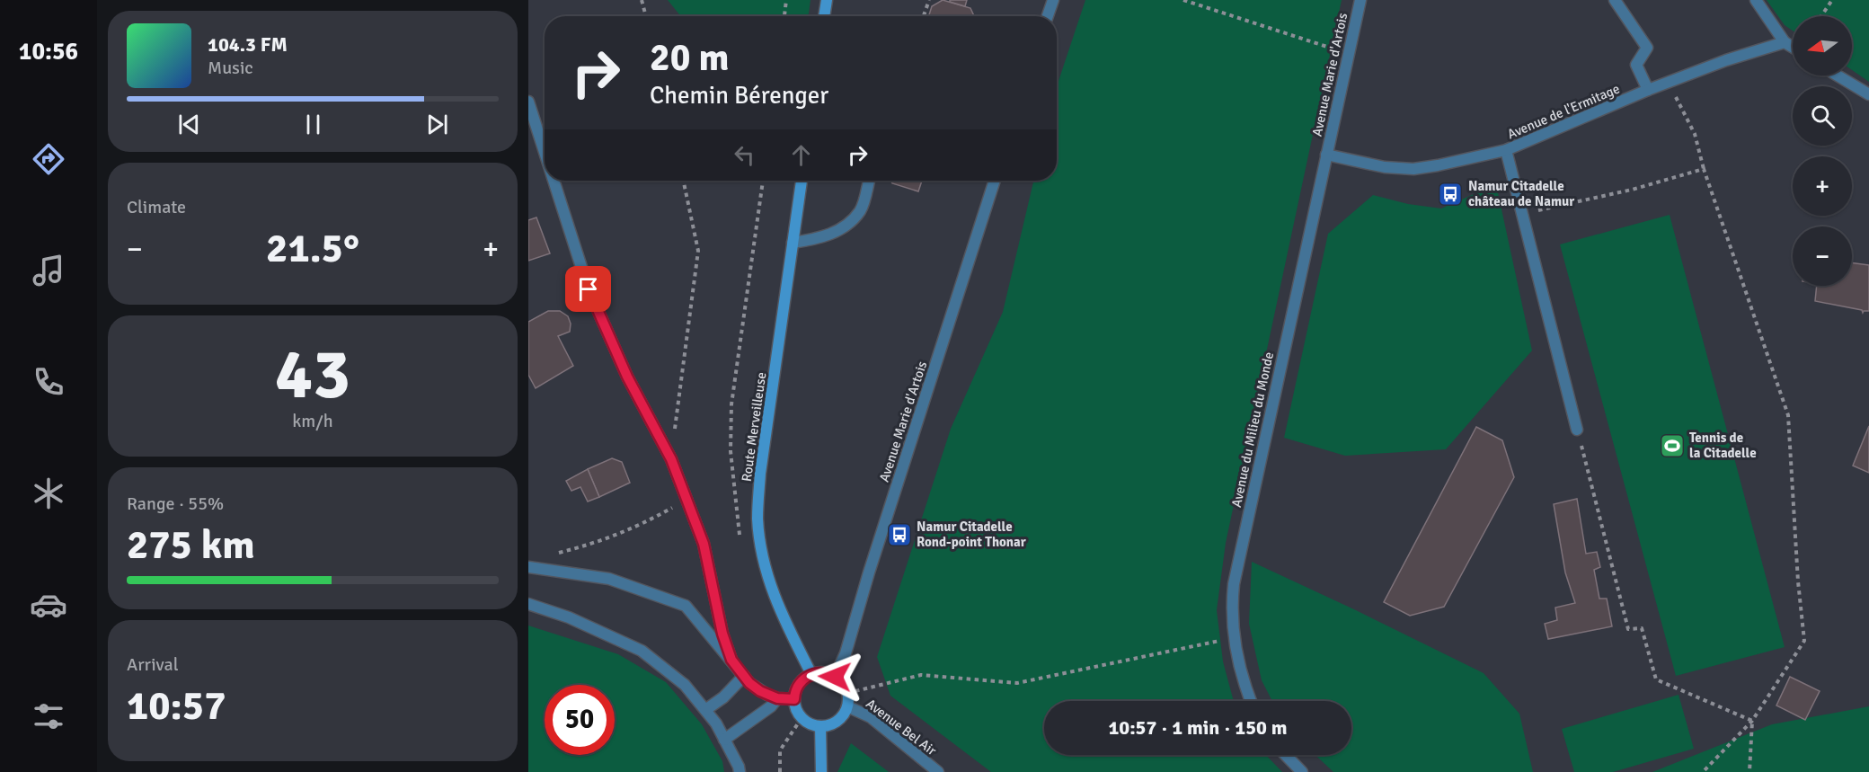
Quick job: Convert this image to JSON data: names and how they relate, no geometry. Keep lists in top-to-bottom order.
{
  "streets": {
    "main road": ["Route Merveilleuse"],
    "street": [
      "Avenue Marie d'Artois",
      "Avenue de l'Ermitage",
      "Avenue du Milieu du Monde",
      "Avenue Bel Air"
    ]
  },
  "crossings": [
    ["Avenue Marie d'Artois", "Avenue de l'Ermitage"],
    ["Avenue Marie d'Artois", "Route Merveilleuse"],
    ["Avenue Marie d'Artois", "Avenue du Milieu du Monde"],
    ["Avenue Marie d'Artois", "Avenue Bel Air"],
    ["Avenue de l'Ermitage", "Avenue du Milieu du Monde"],
    ["Route Merveilleuse", "Avenue Bel Air"]
  ],
  "places": {
    "bus stop": ["Namur Citadelle château de Namur", "Namur Citadelle Rond-point Thonar"],
    "sports": ["Tennis de la Citadelle"]
  },
  "north": "left",
  "page": {
    "tabs": "10:56",
    "map_buttons": ["+", "−"],
    "turn": ["20 m", "Chemin Bérenger"],
    "song": ["104.3 FM", "Music"],
    "tile": [
      "Climate",
      ["43", "km/h"],
      ["Range · 55%", "275 km"],
      ["Arrival", "10:57"]
    ],
    "heat": ["−", "21.5°", "+"],
    "limit": "50",
    "trip": "10:57 · 1 min · 150 m"
  }
}
